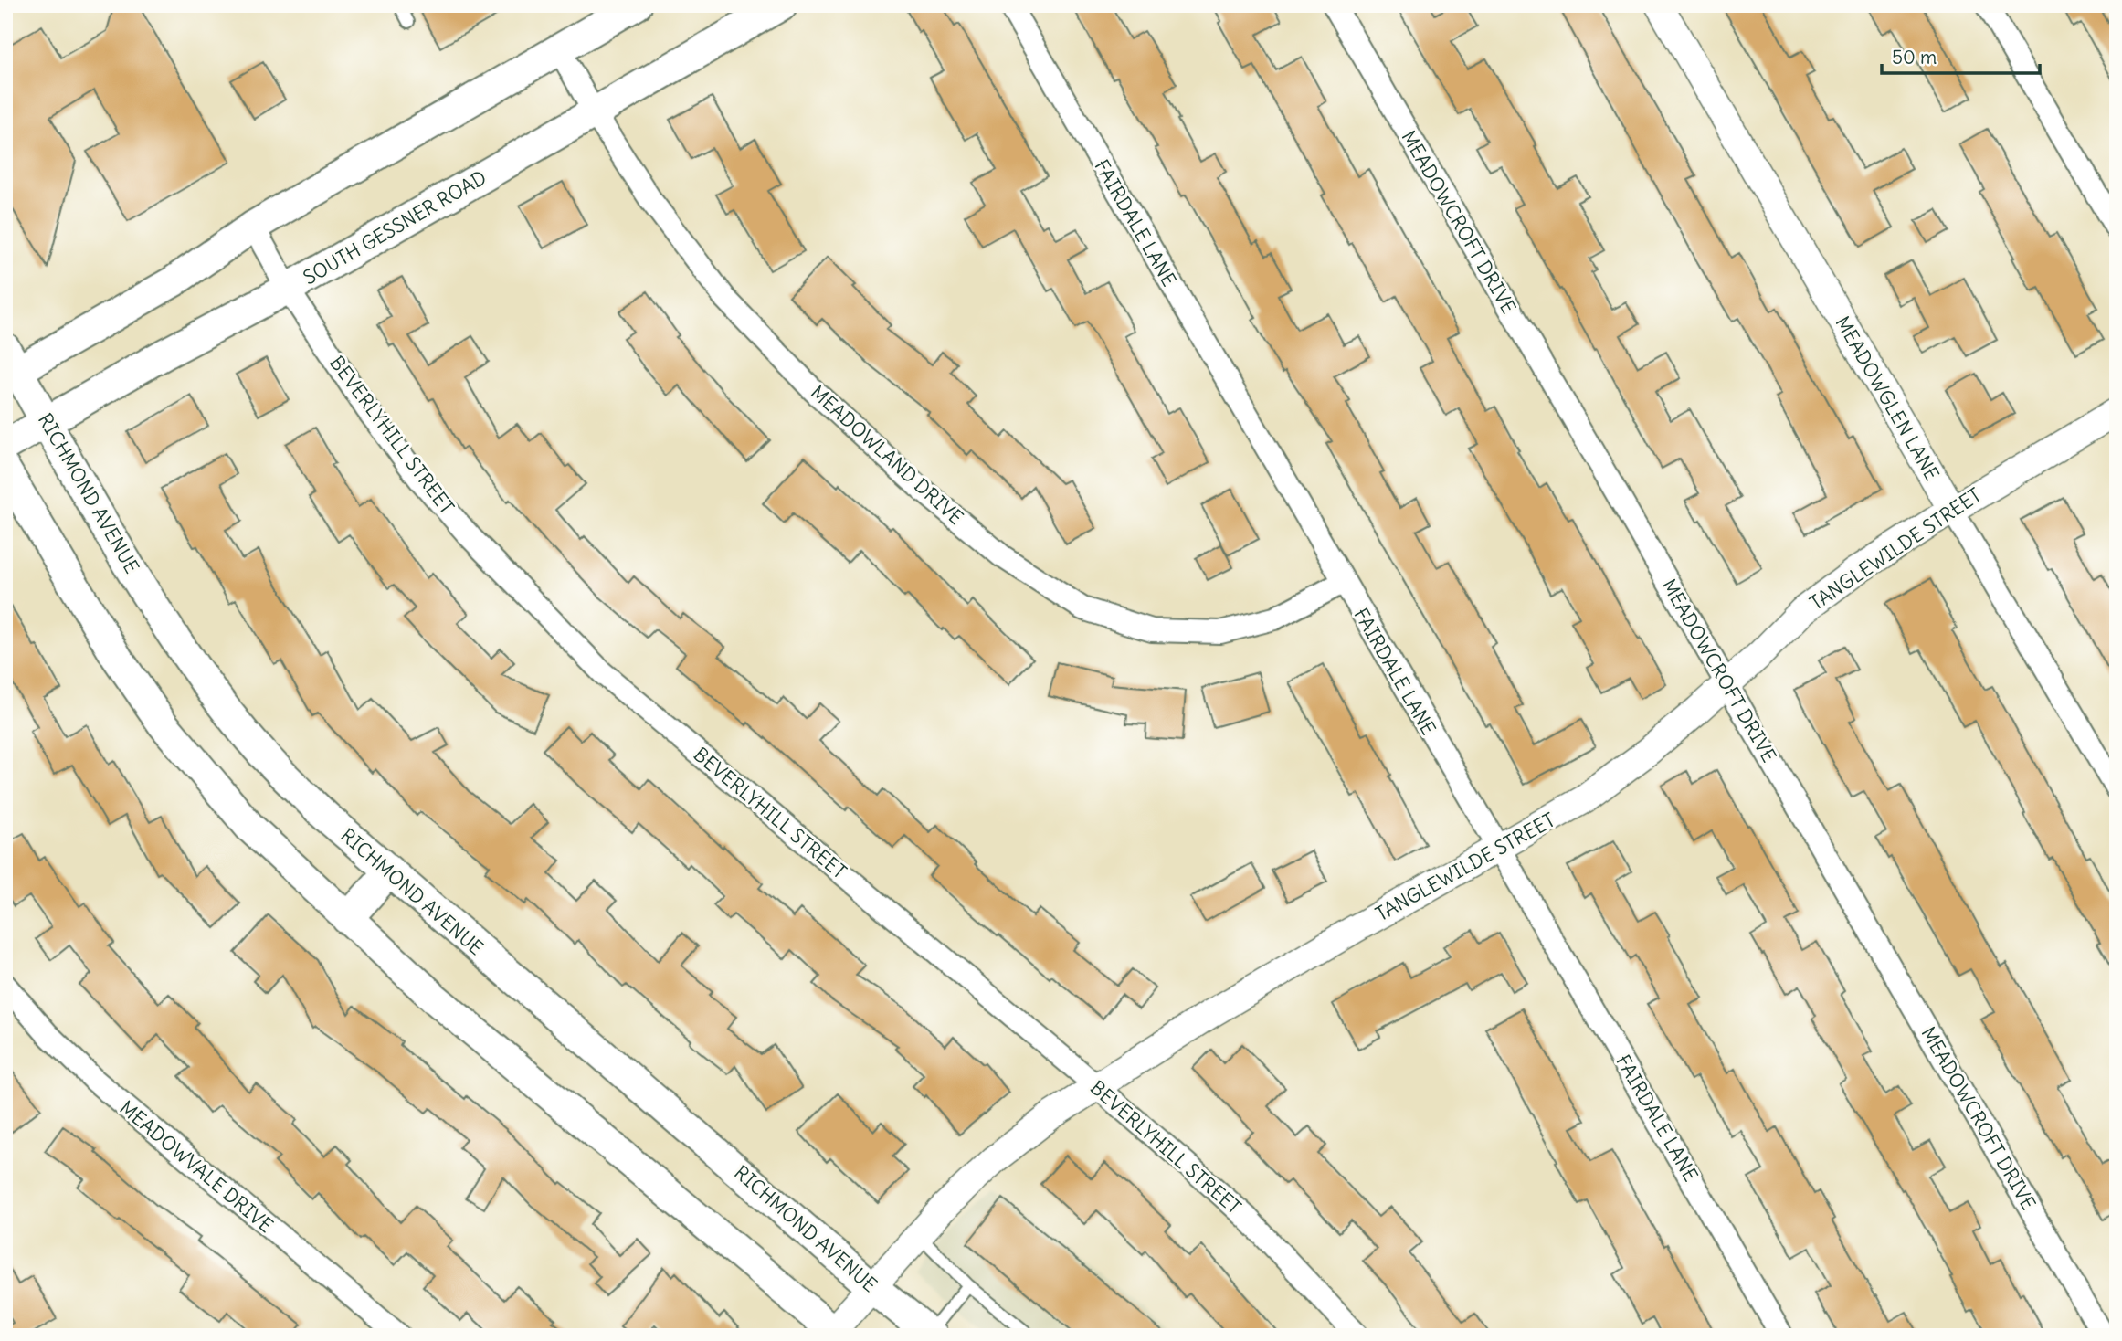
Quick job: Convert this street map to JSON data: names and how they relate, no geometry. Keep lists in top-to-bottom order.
{
  "streets": {
    "main road": ["SOUTH GESSNER ROAD", "RICHMOND AVENUE"],
    "street": [
      "MEADOWCROFT DRIVE",
      "FAIRDALE LANE",
      "MEADOWGLEN LANE",
      "BEVERLYHILL STREET",
      "MEADOWLAND DRIVE",
      "TANGLEWILDE STREET",
      "MEADOWVALE DRIVE"
    ]
  },
  "crossings": [
    ["MEADOWCROFT DRIVE", "TANGLEWILDE STREET"],
    ["FAIRDALE LANE", "MEADOWLAND DRIVE"],
    ["FAIRDALE LANE", "TANGLEWILDE STREET"],
    ["SOUTH GESSNER ROAD", "BEVERLYHILL STREET"],
    ["SOUTH GESSNER ROAD", "MEADOWLAND DRIVE"],
    ["SOUTH GESSNER ROAD", "RICHMOND AVENUE"],
    ["MEADOWGLEN LANE", "TANGLEWILDE STREET"],
    ["BEVERLYHILL STREET", "TANGLEWILDE STREET"],
    ["RICHMOND AVENUE", "TANGLEWILDE STREET"]
  ],
  "scale_bar": "50 m"
}
